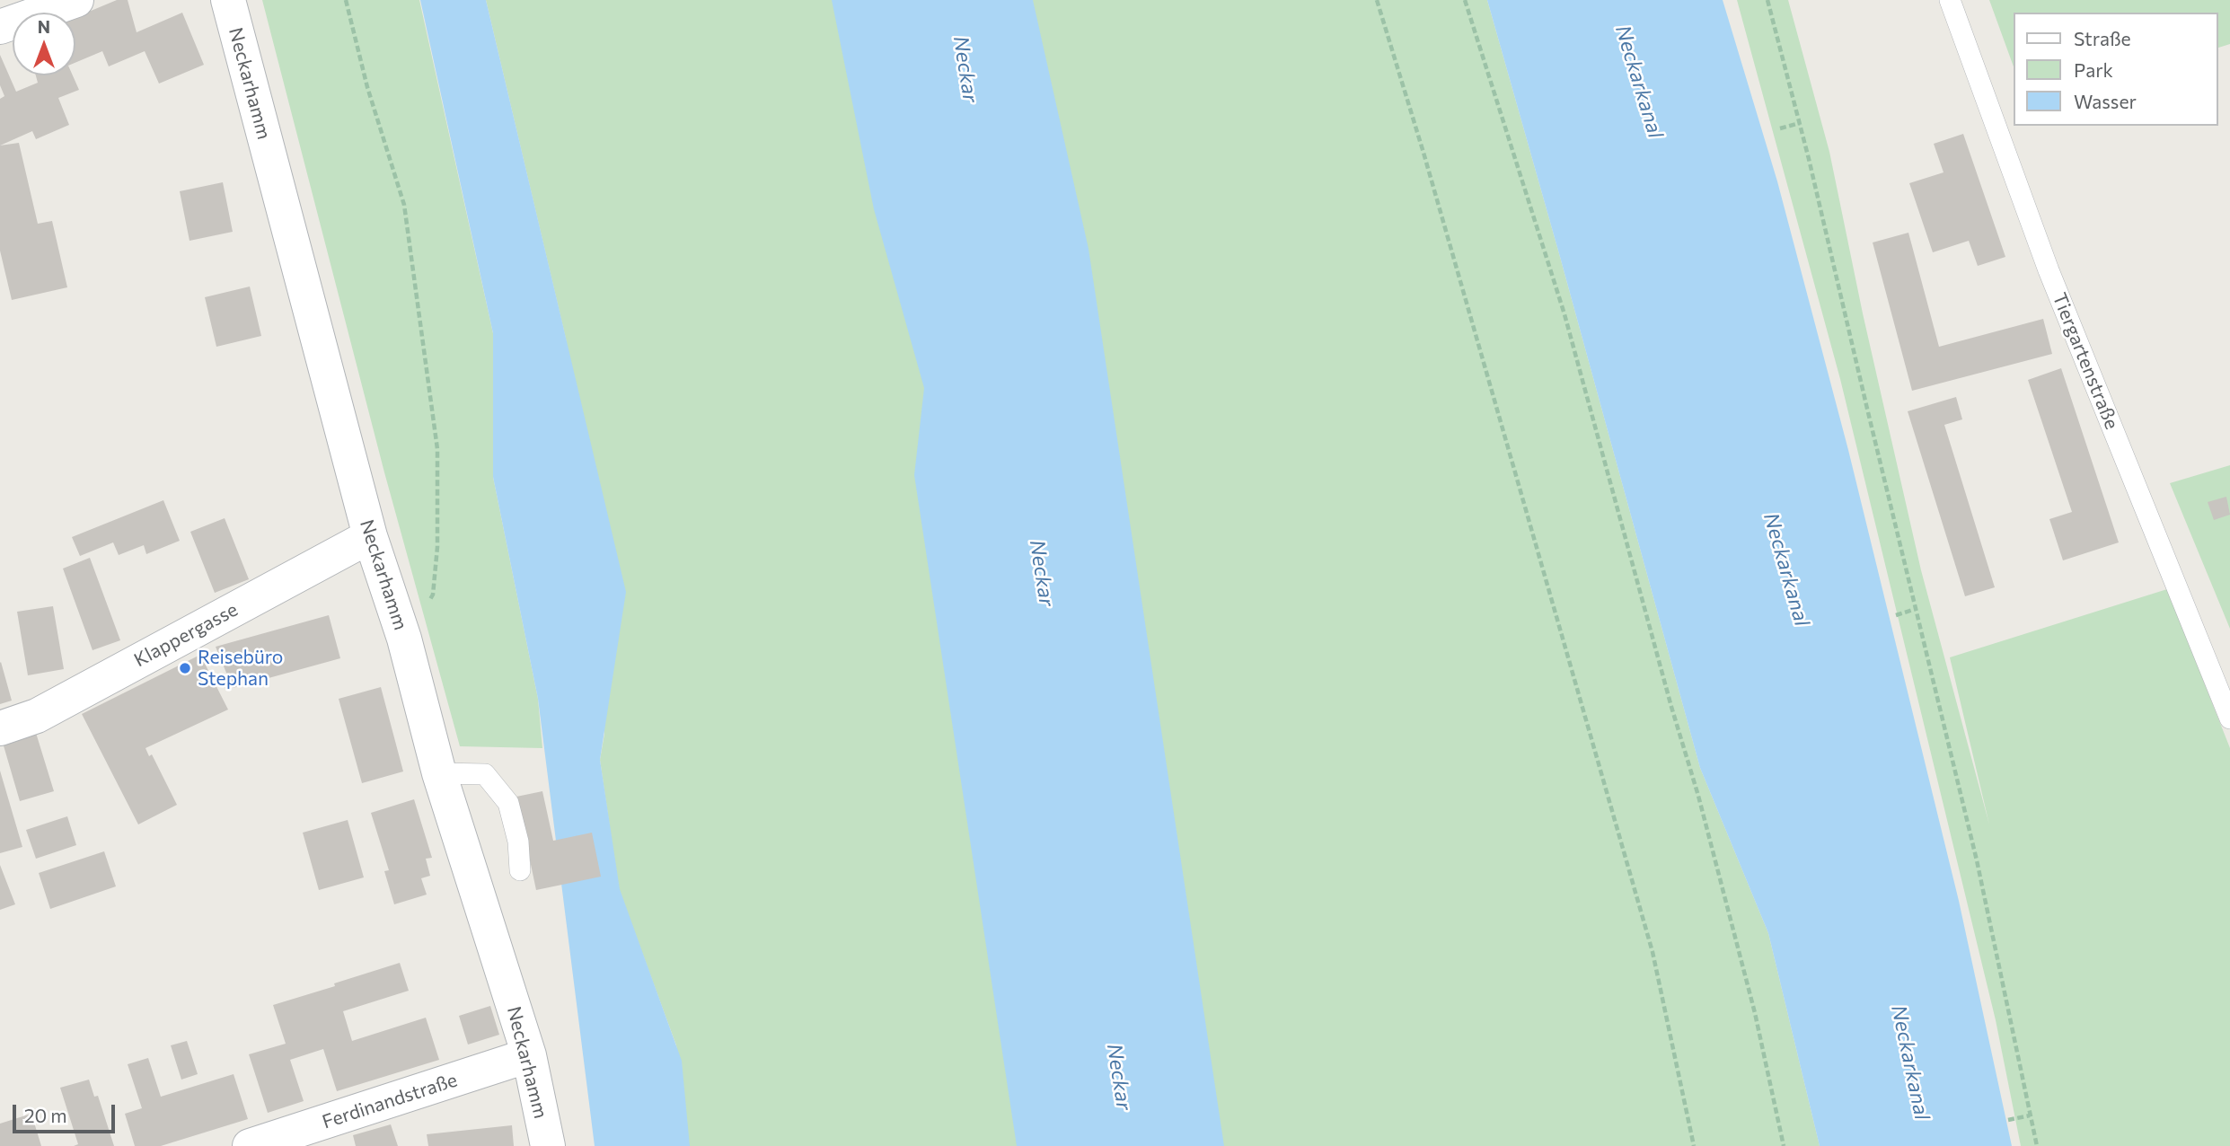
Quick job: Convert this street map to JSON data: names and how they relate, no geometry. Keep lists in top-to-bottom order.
{
  "streets": {
    "street": ["Neckarhamm", "Klappergasse", "Ferdinandstraße"],
    "lane": ["Tiergartenstraße"]
  },
  "crossings": [
    ["Neckarhamm", "Klappergasse"],
    ["Neckarhamm", "Ferdinandstraße"]
  ],
  "water": ["Neckar", "Neckarkanal"],
  "places": ["Reisebüro Stephan"],
  "legend": ["Straße", "Park", "Wasser"],
  "scale_bar": "20 m",
  "north": "top"
}
